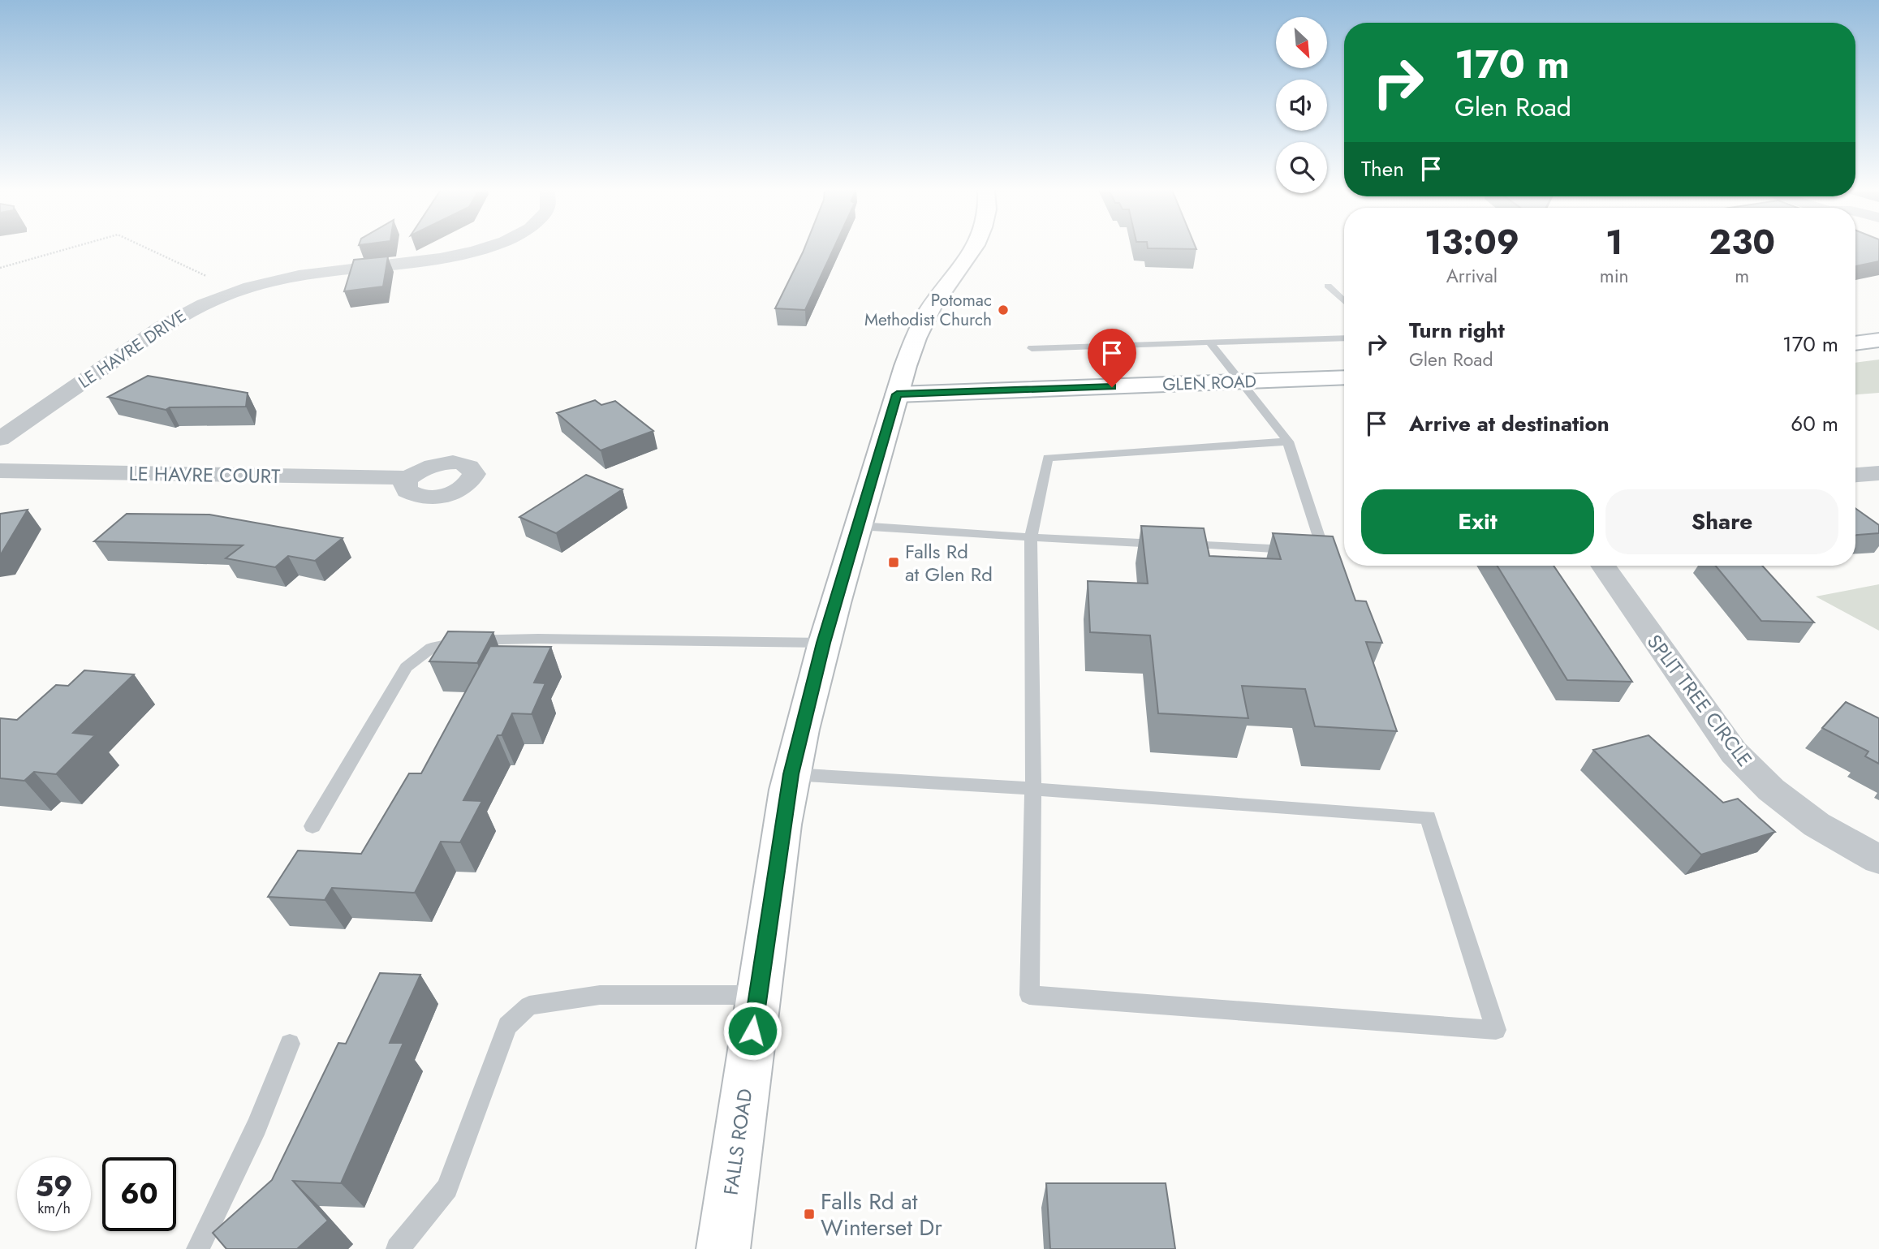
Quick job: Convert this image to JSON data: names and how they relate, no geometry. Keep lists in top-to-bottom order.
{
  "streets": {
    "main road": ["GLEN ROAD", "FALLS ROAD"],
    "street": ["LE HAVRE DRIVE", "LE HAVRE COURT", "SPLIT TREE CIRCLE"]
  },
  "crossings": [
    ["GLEN ROAD", "FALLS ROAD"]
  ],
  "places": {
    "other": ["Potomac Methodist Church"],
    "transit": ["Falls Rd at Glen Rd", "Falls Rd at Winterset Dr"]
  },
  "north": "bottom right",
  "page": {
    "turn": ["170 m", "Glen Road"],
    "then": "Then",
    "eta": [
      "13:09",
      "Arrival",
      "1",
      "min",
      "230",
      "m"
    ],
    "list": [
      {
        "name": "Turn right",
        "note": "Glen Road",
        "value": "170 m"
      },
      {
        "name": "Arrive at destination",
        "value": "60 m"
      }
    ],
    "buttons": ["Exit", "Share"],
    "speed": "59 km/h",
    "limit": "60"
  }
}
